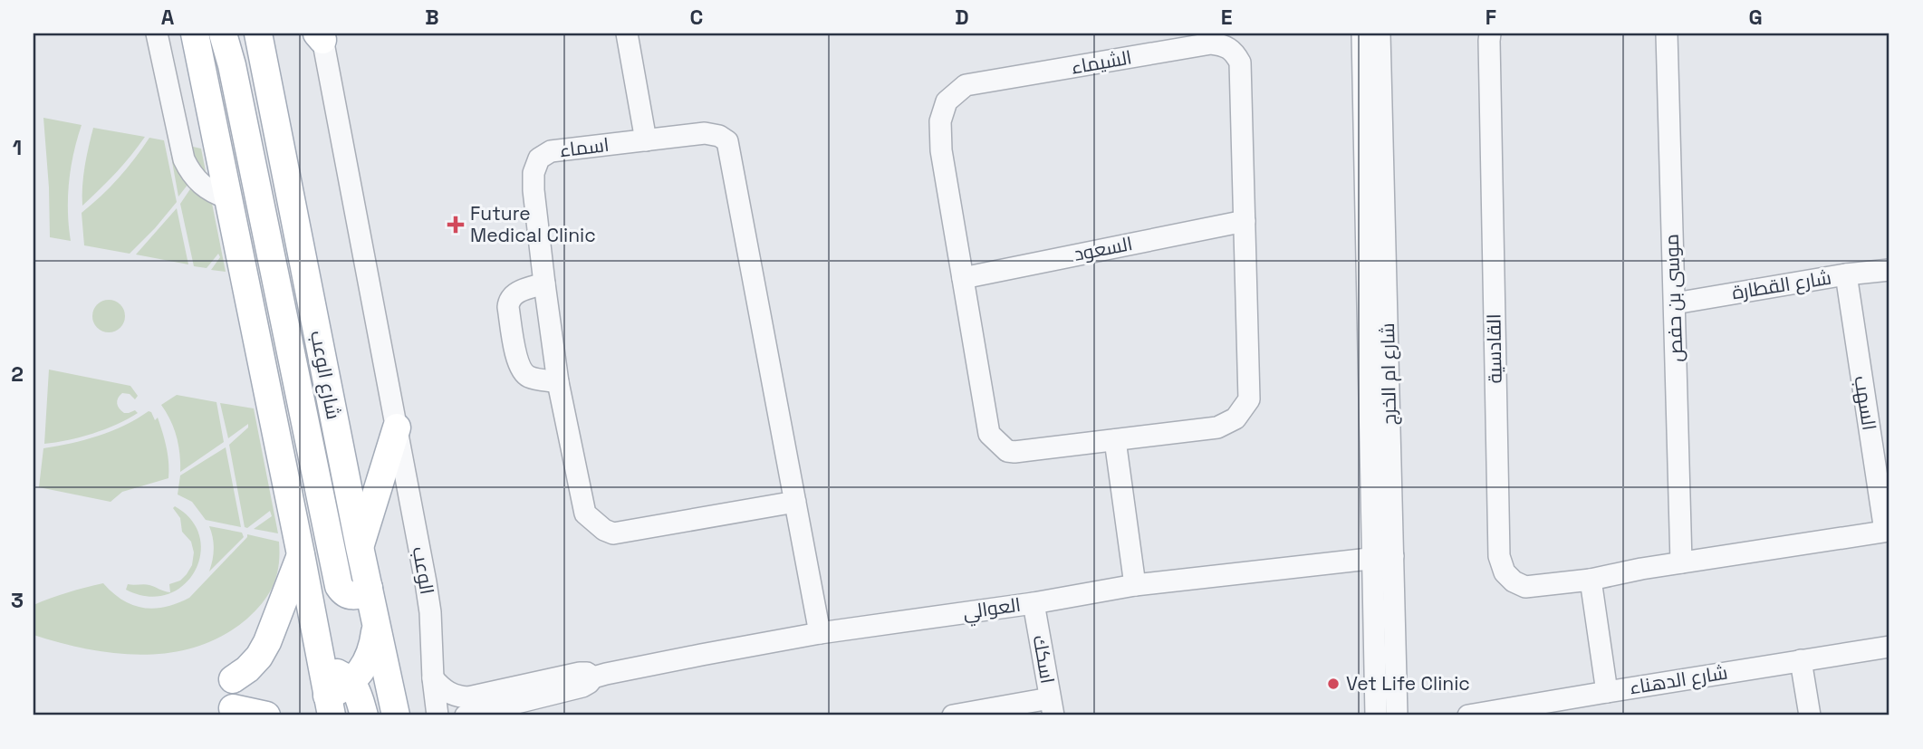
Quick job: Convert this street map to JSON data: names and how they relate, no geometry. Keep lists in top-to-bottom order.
{
  "streets": {
    "main road": ["شارع الوعب"],
    "street": [
      "الشيماء",
      "اسماء",
      "السعود",
      "شارع القطارة",
      "موسى بن حفص",
      "القادسية",
      "شارع ام الخرج",
      "السهب",
      "الوعب",
      "العوالي",
      "اسكك",
      "شارع الدهناء"
    ]
  },
  "crossings": [
    ["الشيماء", "السعود"],
    ["اسماء", "العوالي"],
    ["شارع القطارة", "موسى بن حفص"],
    ["شارع القطارة", "السهب"],
    ["موسى بن حفص", "القادسية"],
    ["القادسية", "السهب"],
    ["شارع ام الخرج", "العوالي"],
    ["الوعب", "العوالي"],
    ["العوالي", "اسكك"]
  ],
  "places": {
    "health": ["Future Medical Clinic"],
    "other": ["Vet Life Clinic"]
  },
  "grid": {
    "columns": [
      "A",
      "B",
      "C",
      "D",
      "E",
      "F",
      "G"
    ],
    "rows": ["1", "2", "3"]
  }
}
